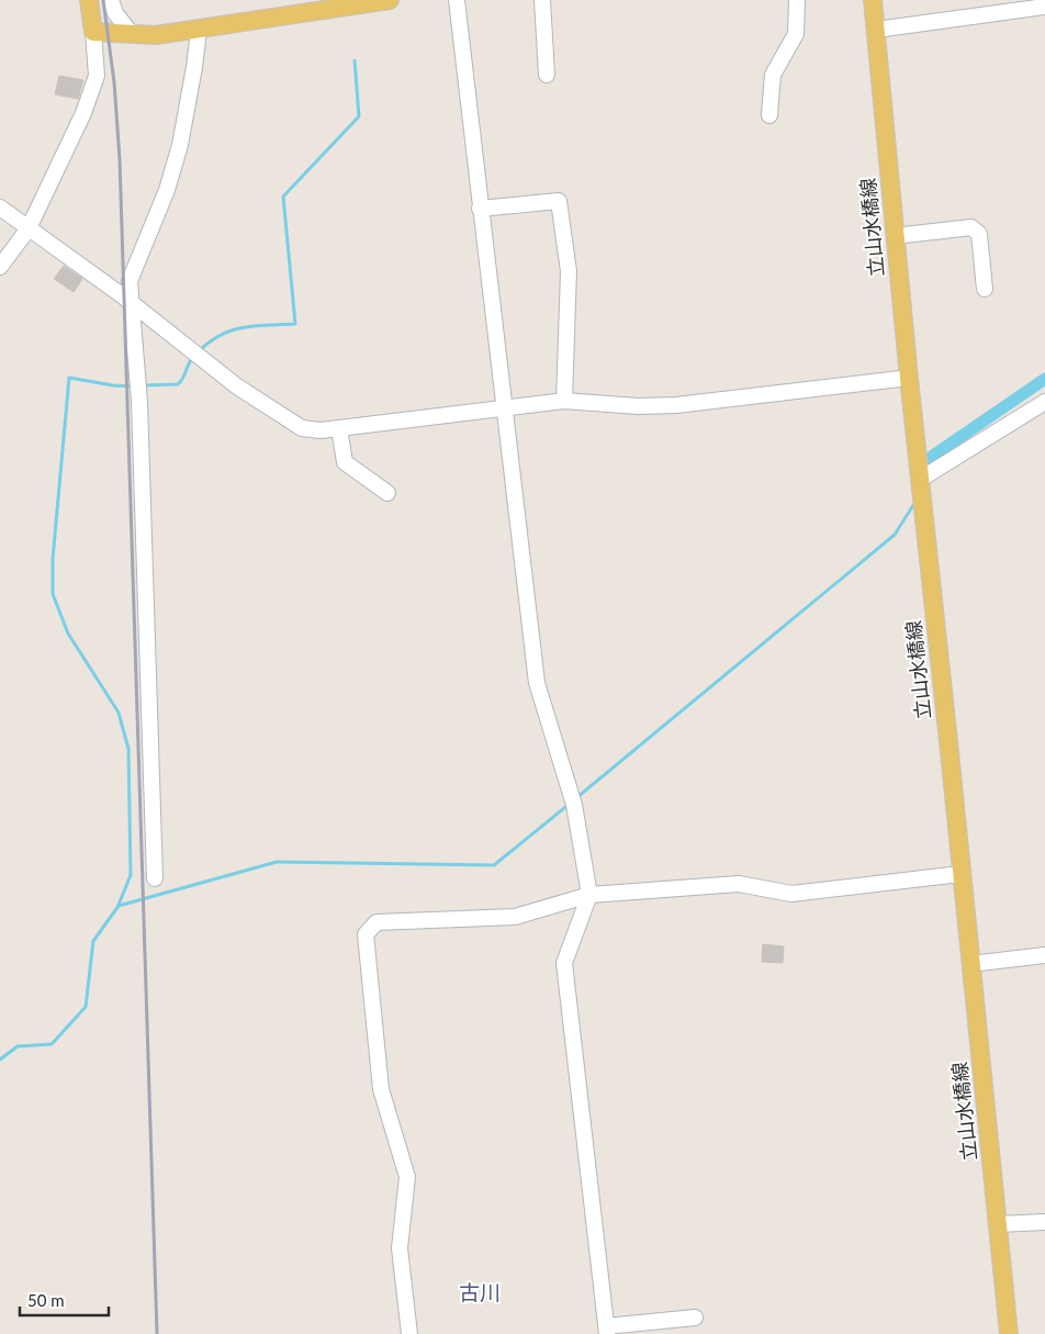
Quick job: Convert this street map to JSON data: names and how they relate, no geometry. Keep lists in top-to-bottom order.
{
  "streets": {
    "main road": ["立山水橋線"]
  },
  "districts": ["古川"],
  "scale_bar": "50 m"
}
